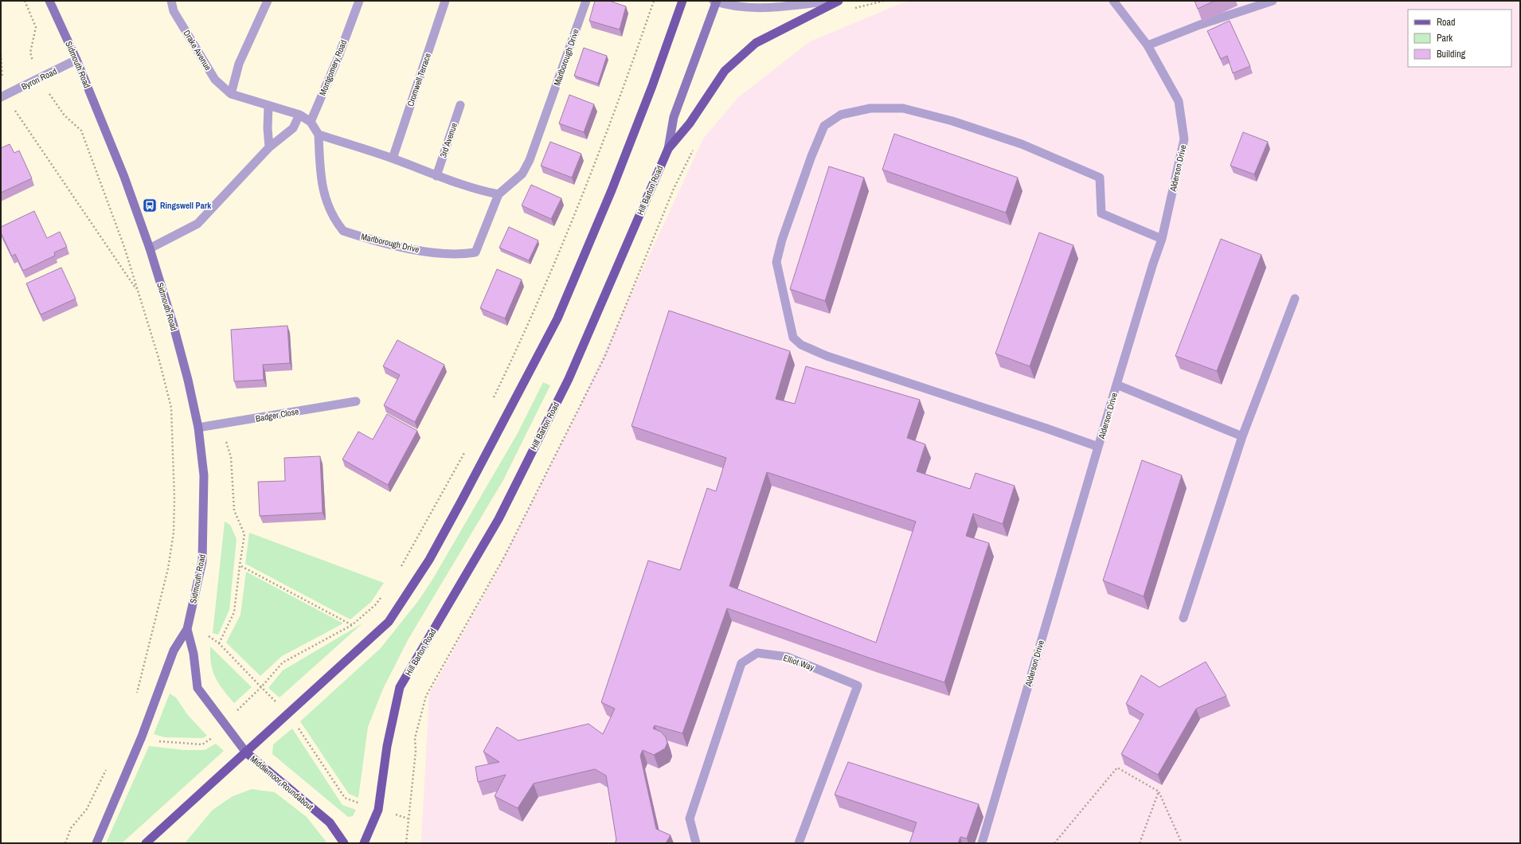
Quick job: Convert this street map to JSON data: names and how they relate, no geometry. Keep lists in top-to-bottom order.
{
  "streets": {
    "main road": ["Sidmouth Road", "Hill Barton Road", "Middlemoor Roundabout"],
    "street": [
      "Drake Avenue",
      "Marlborough Drive",
      "Montgomery Road",
      "Byron Road",
      "Cromwell Terrace",
      "3rd Avenue",
      "Alderson Drive",
      "Badger Close",
      "Elliot Way"
    ]
  },
  "crossings": [
    ["Marlborough Drive", "Montgomery Road"],
    ["Sidmouth Road", "Byron Road"],
    ["Sidmouth Road", "Badger Close"],
    ["Sidmouth Road", "Middlemoor Roundabout"]
  ],
  "places": {
    "bus stop": ["Ringswell Park"]
  },
  "legend": ["Road", "Park", "Building"]
}
